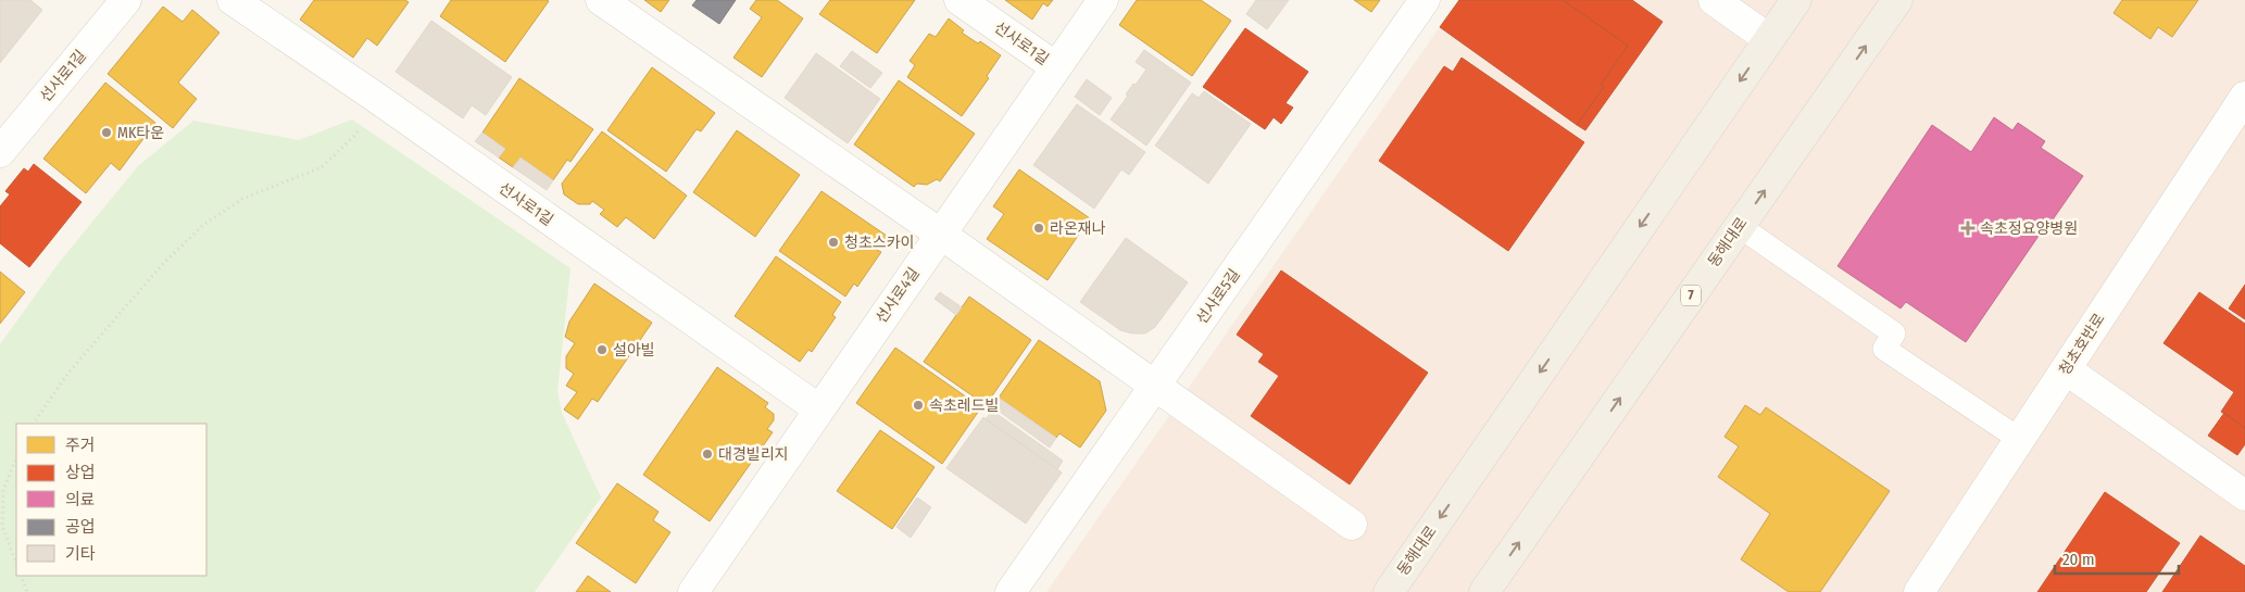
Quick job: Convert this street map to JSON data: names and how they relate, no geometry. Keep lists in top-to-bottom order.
{
  "streets": {
    "main road": ["동해대로", "7"],
    "street": [
      "선사로1길",
      "선사로4길",
      "선사로5길",
      "청초호반로"
    ]
  },
  "crossings": [
    ["선사로1길", "선사로4길"]
  ],
  "places": {
    "other": [
      "MK타운",
      "라온재나",
      "청초스카이",
      "설아빌",
      "속초레드빌",
      "대경빌리지"
    ],
    "health": ["속초정요양병원"]
  },
  "legend": [
    "주거",
    "상업",
    "의료",
    "공업",
    "기타"
  ],
  "scale_bar": "20 m"
}
